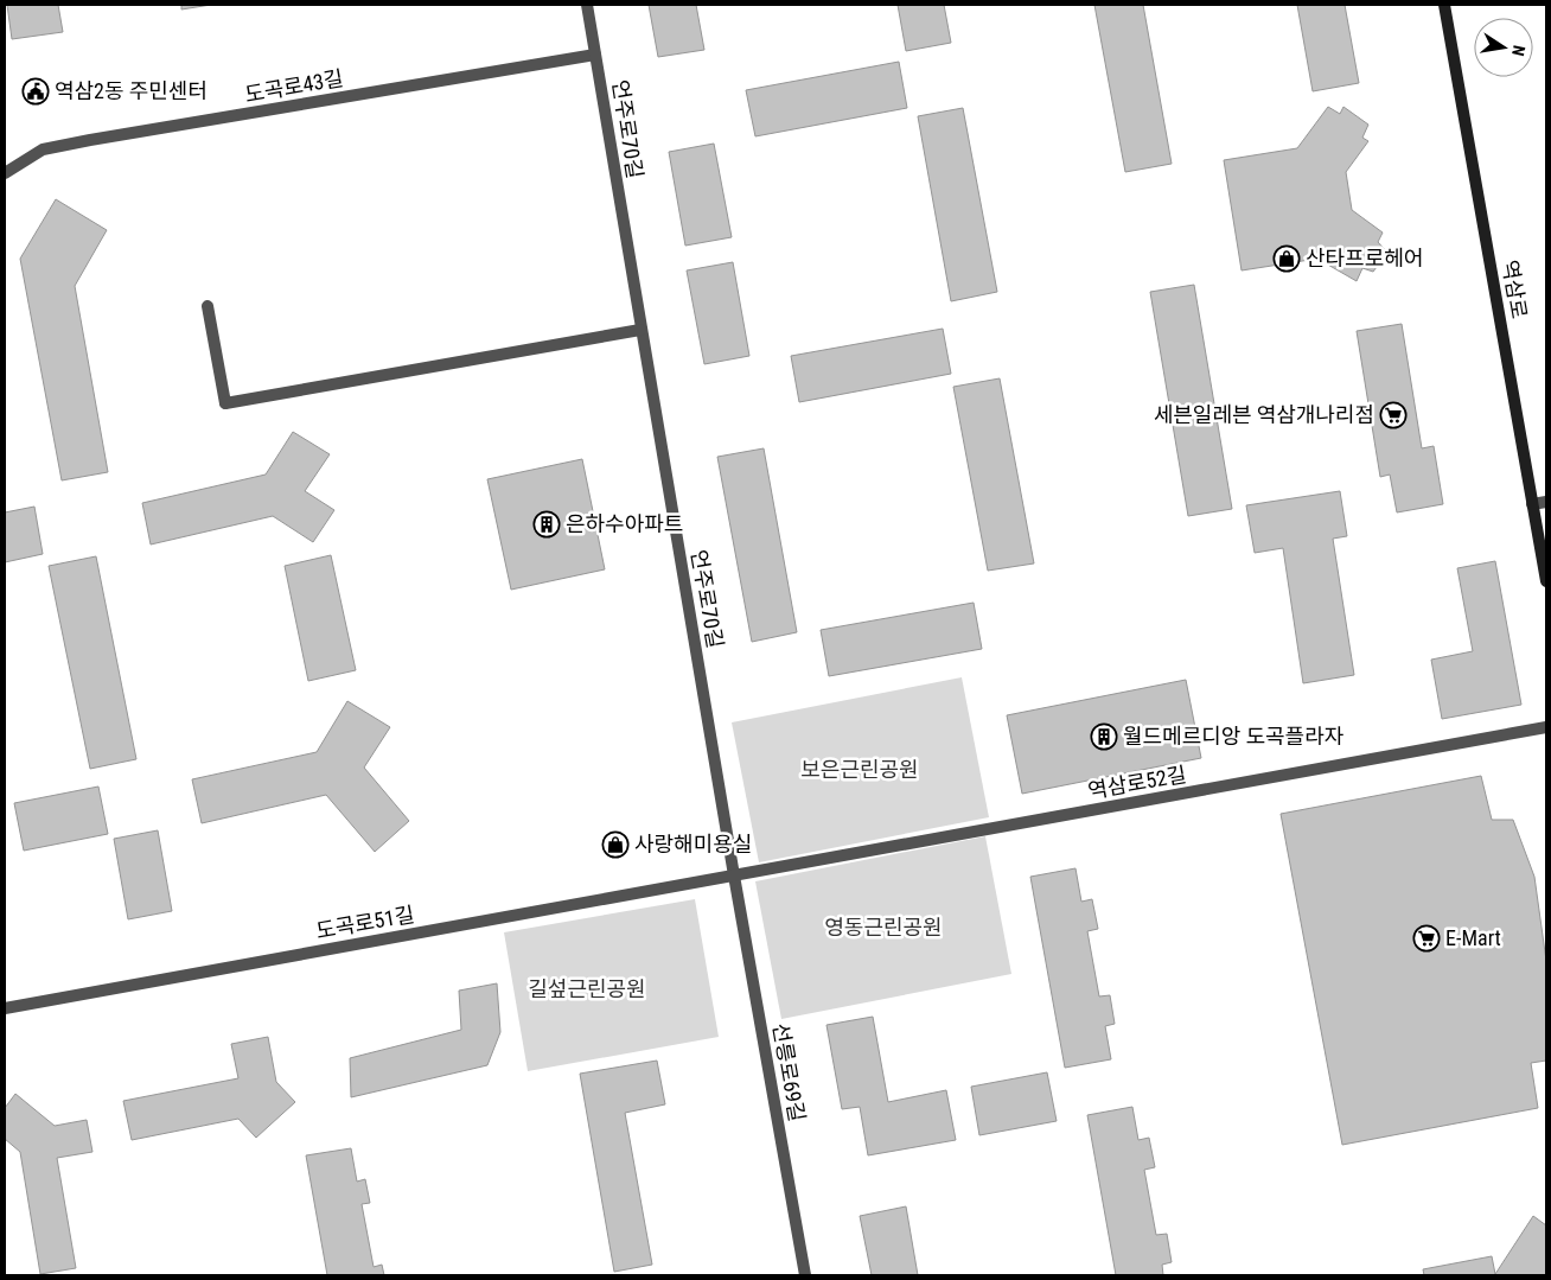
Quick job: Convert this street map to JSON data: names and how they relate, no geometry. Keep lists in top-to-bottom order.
{
  "streets": {
    "main road": ["역삼로"],
    "street": [
      "도곡로43길",
      "언주로70길",
      "역삼로52길",
      "도곡로51길",
      "선릉로69길"
    ]
  },
  "crossings": [
    ["도곡로43길", "언주로70길"],
    ["언주로70길", "역삼로52길"],
    ["언주로70길", "도곡로51길"],
    ["언주로70길", "선릉로69길"],
    ["역삼로52길", "도곡로51길"],
    ["역삼로52길", "선릉로69길"],
    ["도곡로51길", "선릉로69길"]
  ],
  "parks": ["보은근린공원", "영동근린공원", "길섶근린공원"],
  "places": {
    "public building": ["역삼2동 주민센터"],
    "shop": ["산타프로헤어", "사랑해미용실"],
    "supermarket": ["세븐일레븐 역삼개나리점", "E-Mart"],
    "building": ["은하수아파트", "월드메르디앙 도곡플라자"]
  },
  "north": "right"
}
